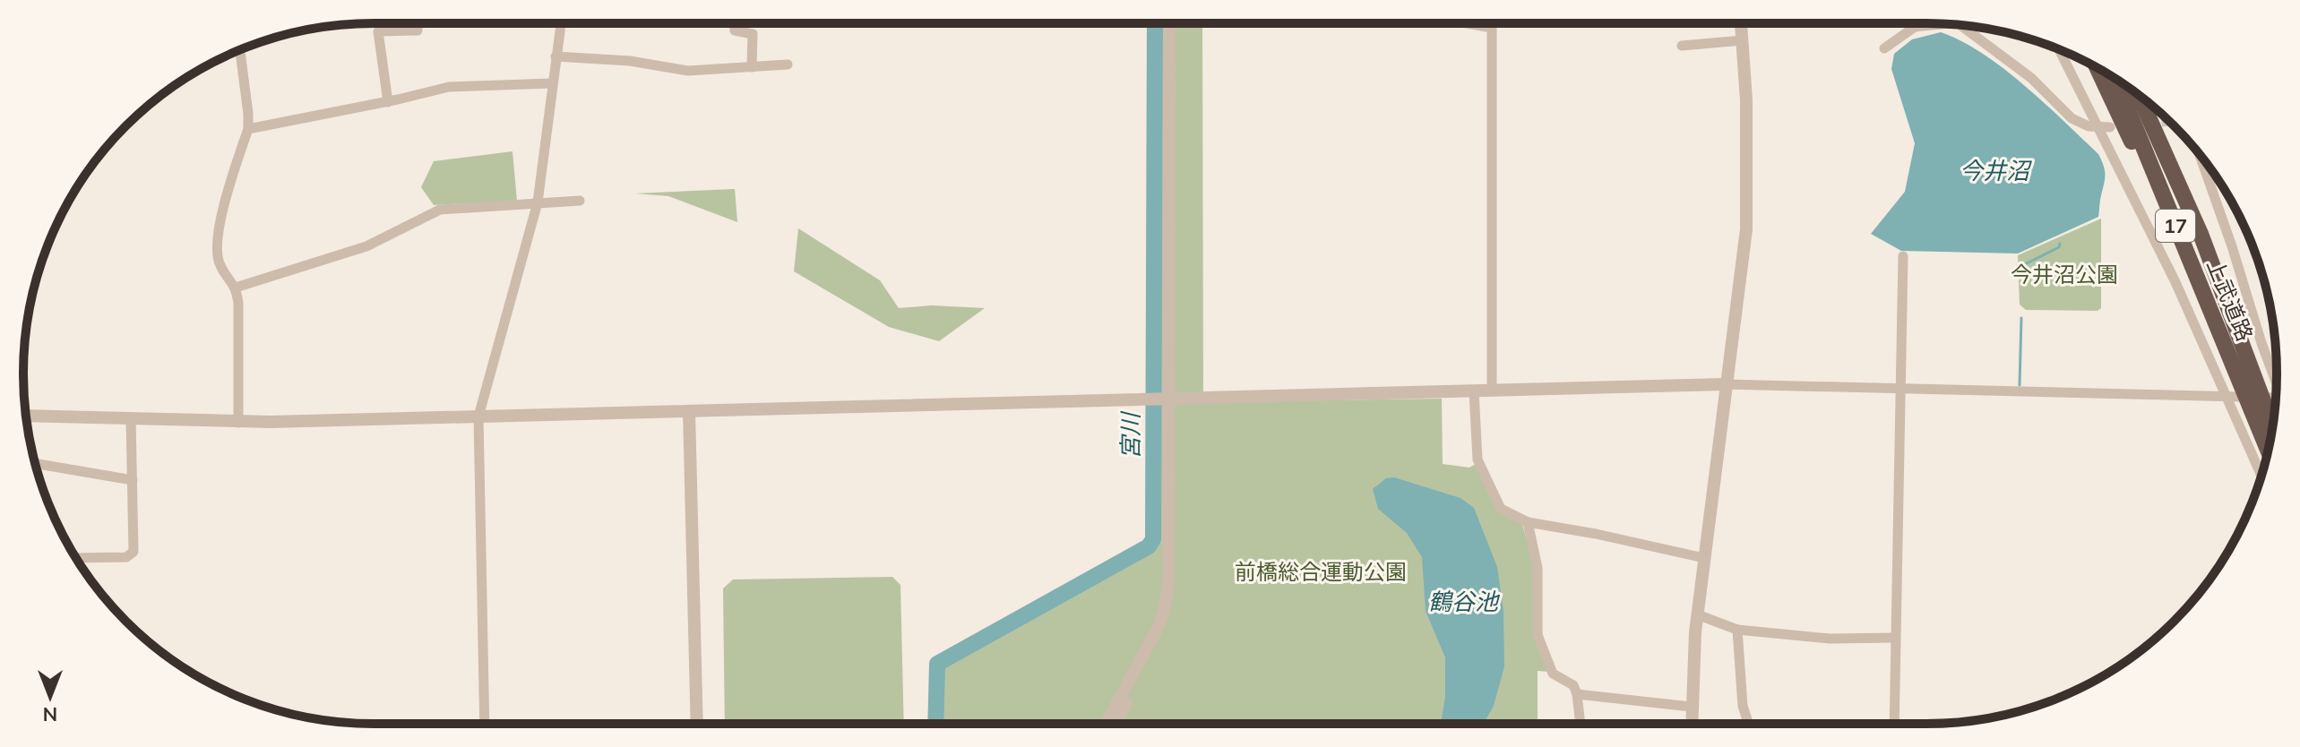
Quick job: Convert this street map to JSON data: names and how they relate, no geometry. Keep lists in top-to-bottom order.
{
  "streets": {
    "highway": ["17", "上武道路"]
  },
  "crossings": [
    ["17", "上武道路"]
  ],
  "water": ["今井沼", "宮川", "鶴谷池"],
  "parks": ["今井沼公園", "前橋総合運動公園"],
  "north": "bottom"
}
